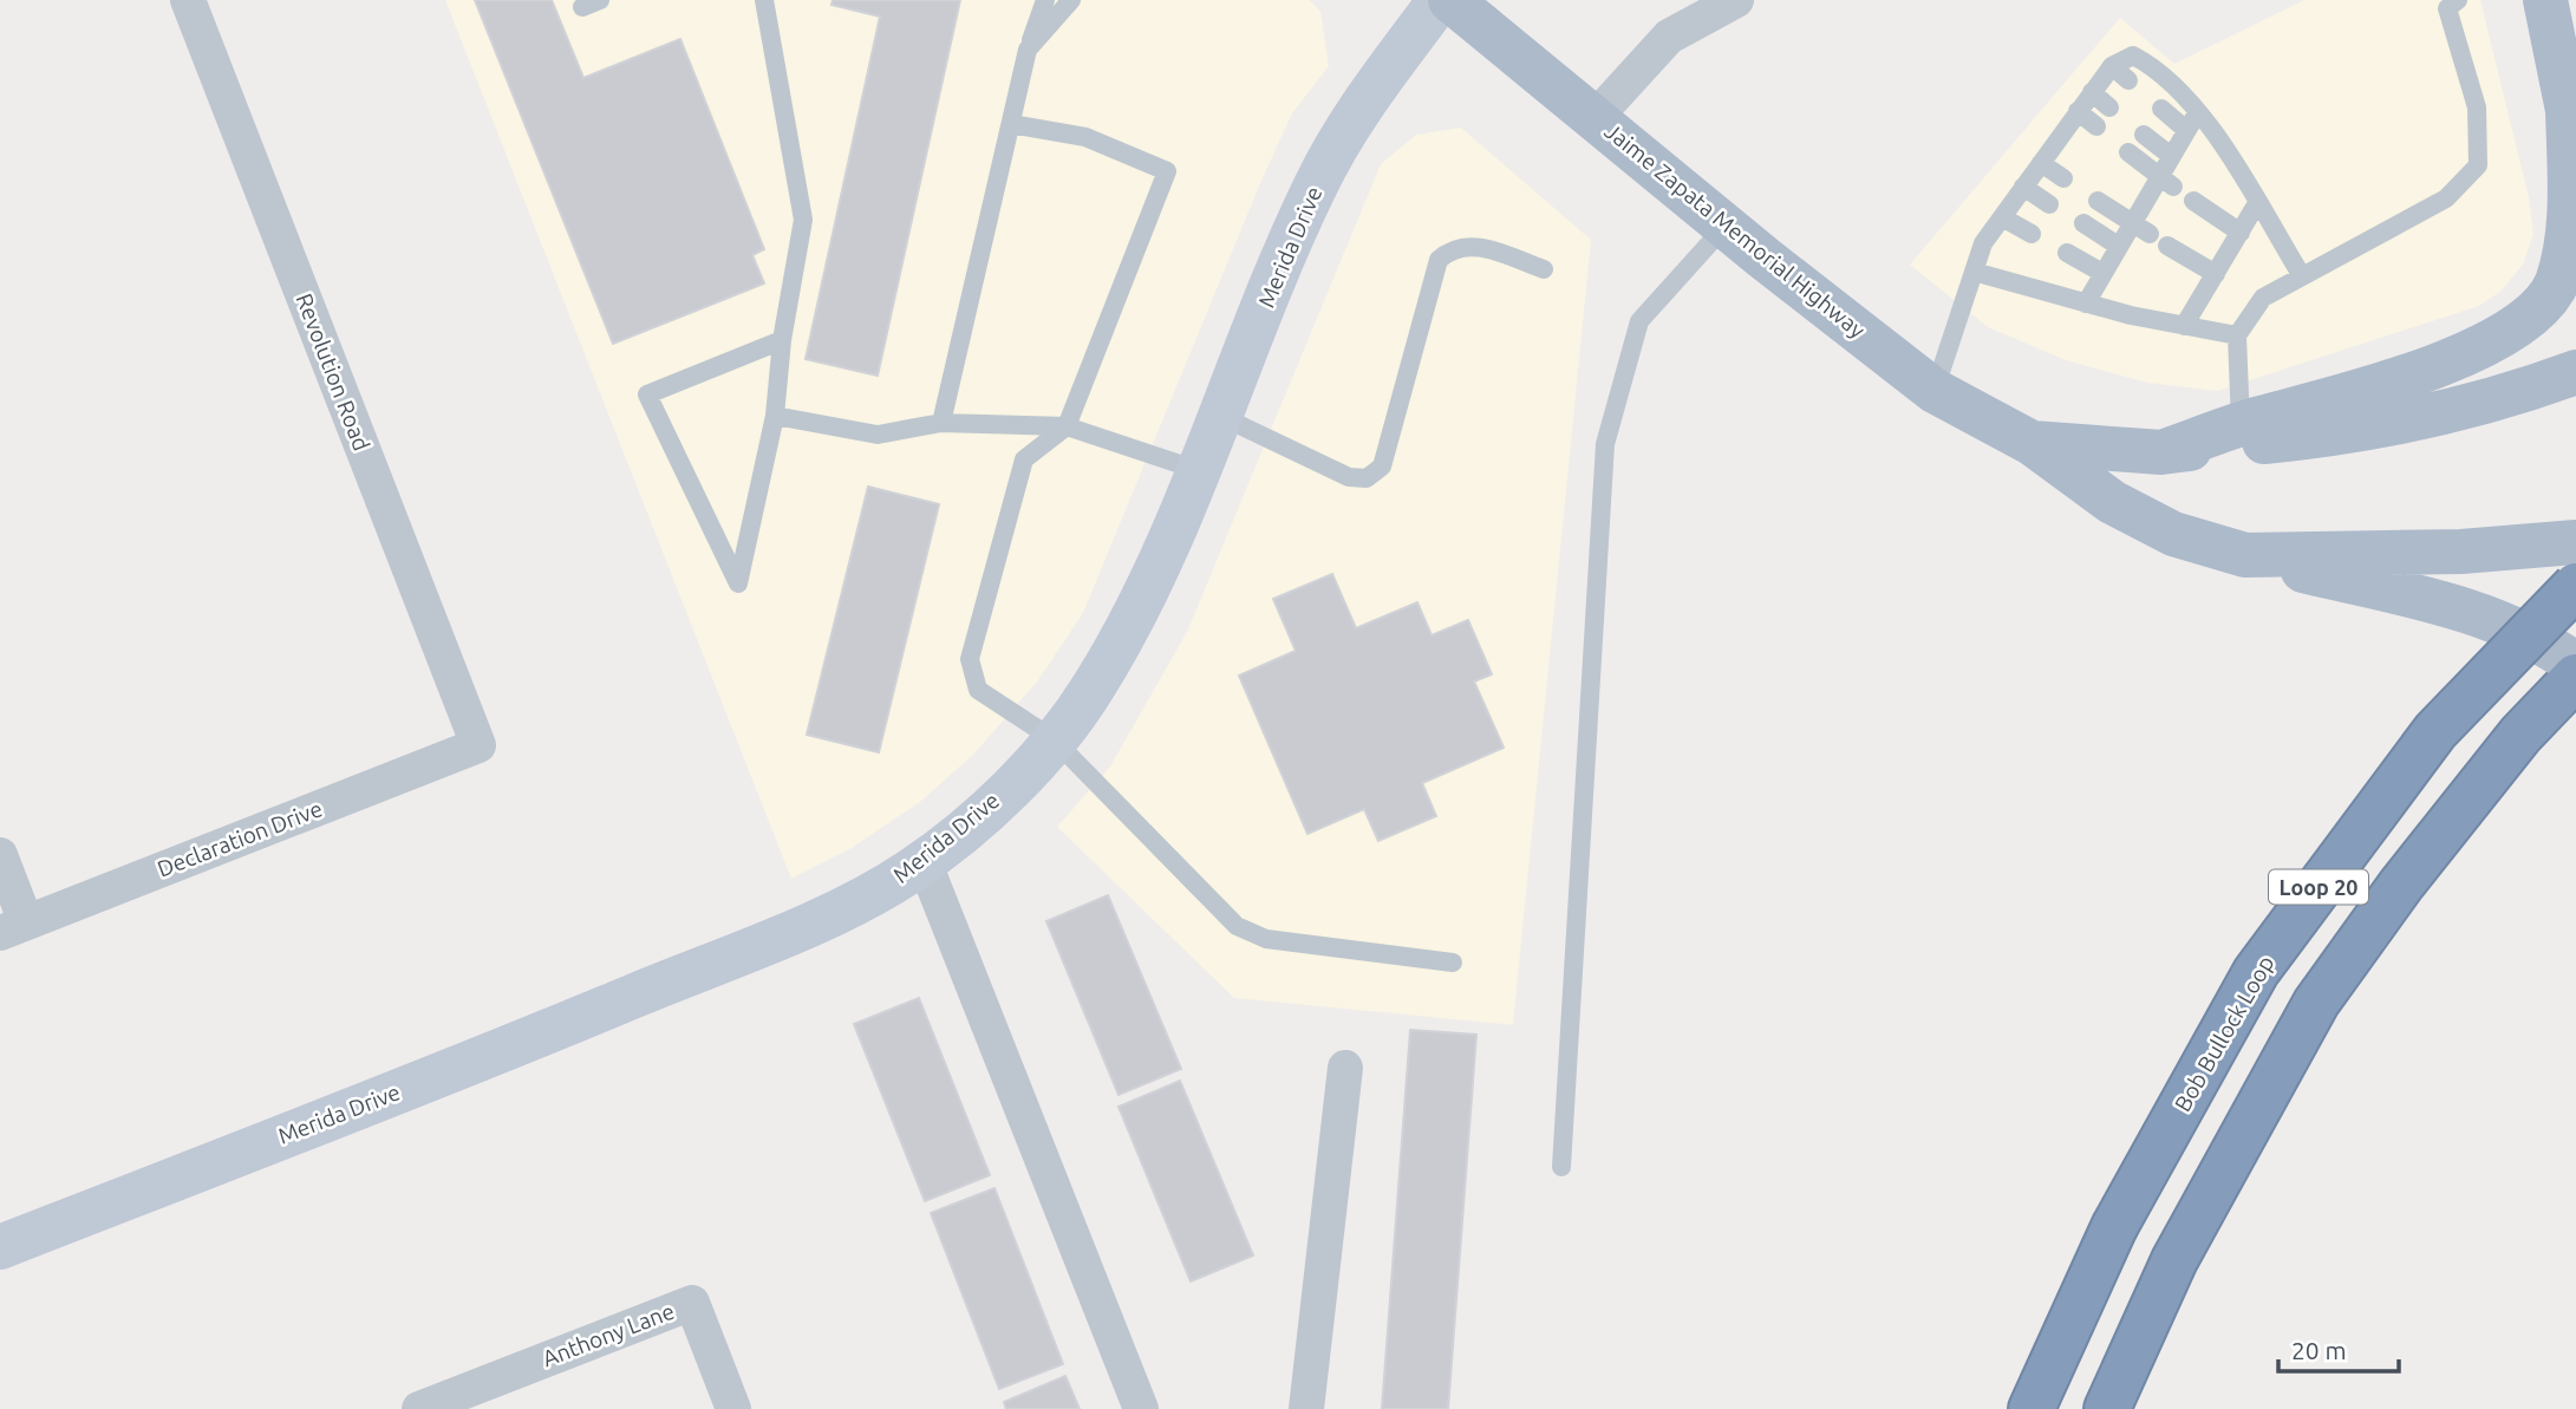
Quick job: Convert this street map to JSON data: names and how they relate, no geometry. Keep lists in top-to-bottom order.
{
  "streets": {
    "highway": ["Loop 20", "Bob Bullock Loop"],
    "main road": ["Jaime Zapata Memorial Highway"],
    "street": [
      "Merida Drive",
      "Revolution Road",
      "Declaration Drive",
      "Anthony Lane"
    ]
  },
  "crossings": [
    ["Revolution Road", "Declaration Drive"]
  ],
  "scale_bar": "20 m"
}
